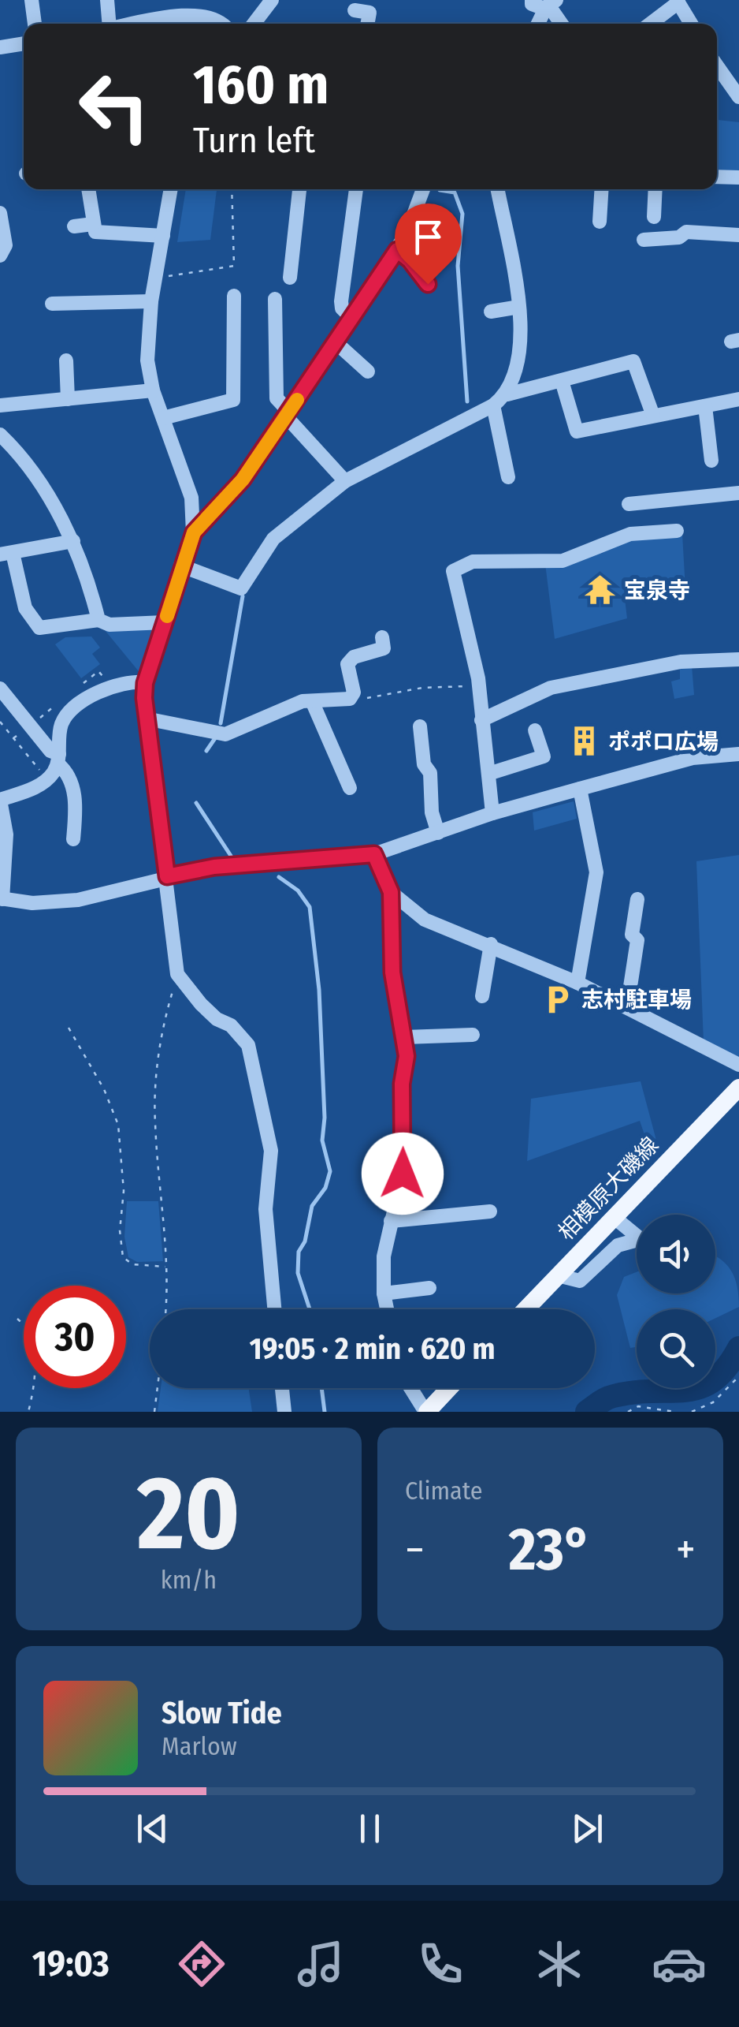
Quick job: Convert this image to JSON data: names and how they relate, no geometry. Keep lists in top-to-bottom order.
{
  "streets": {
    "main road": ["相模原大磯線"]
  },
  "places": {
    "temple": ["宝泉寺"],
    "building": ["ポポロ広場"],
    "parking": ["志村駐車場"]
  },
  "page": {
    "turn": ["160 m", "Turn left"],
    "limit": "30",
    "trip": "19:05 · 2 min · 620 m",
    "tile": [
      ["20", "km/h"],
      "Climate"
    ],
    "heat": ["−", "23°", "+"],
    "song": ["Slow Tide", "Marlow"],
    "tabs": "19:03"
  }
}
